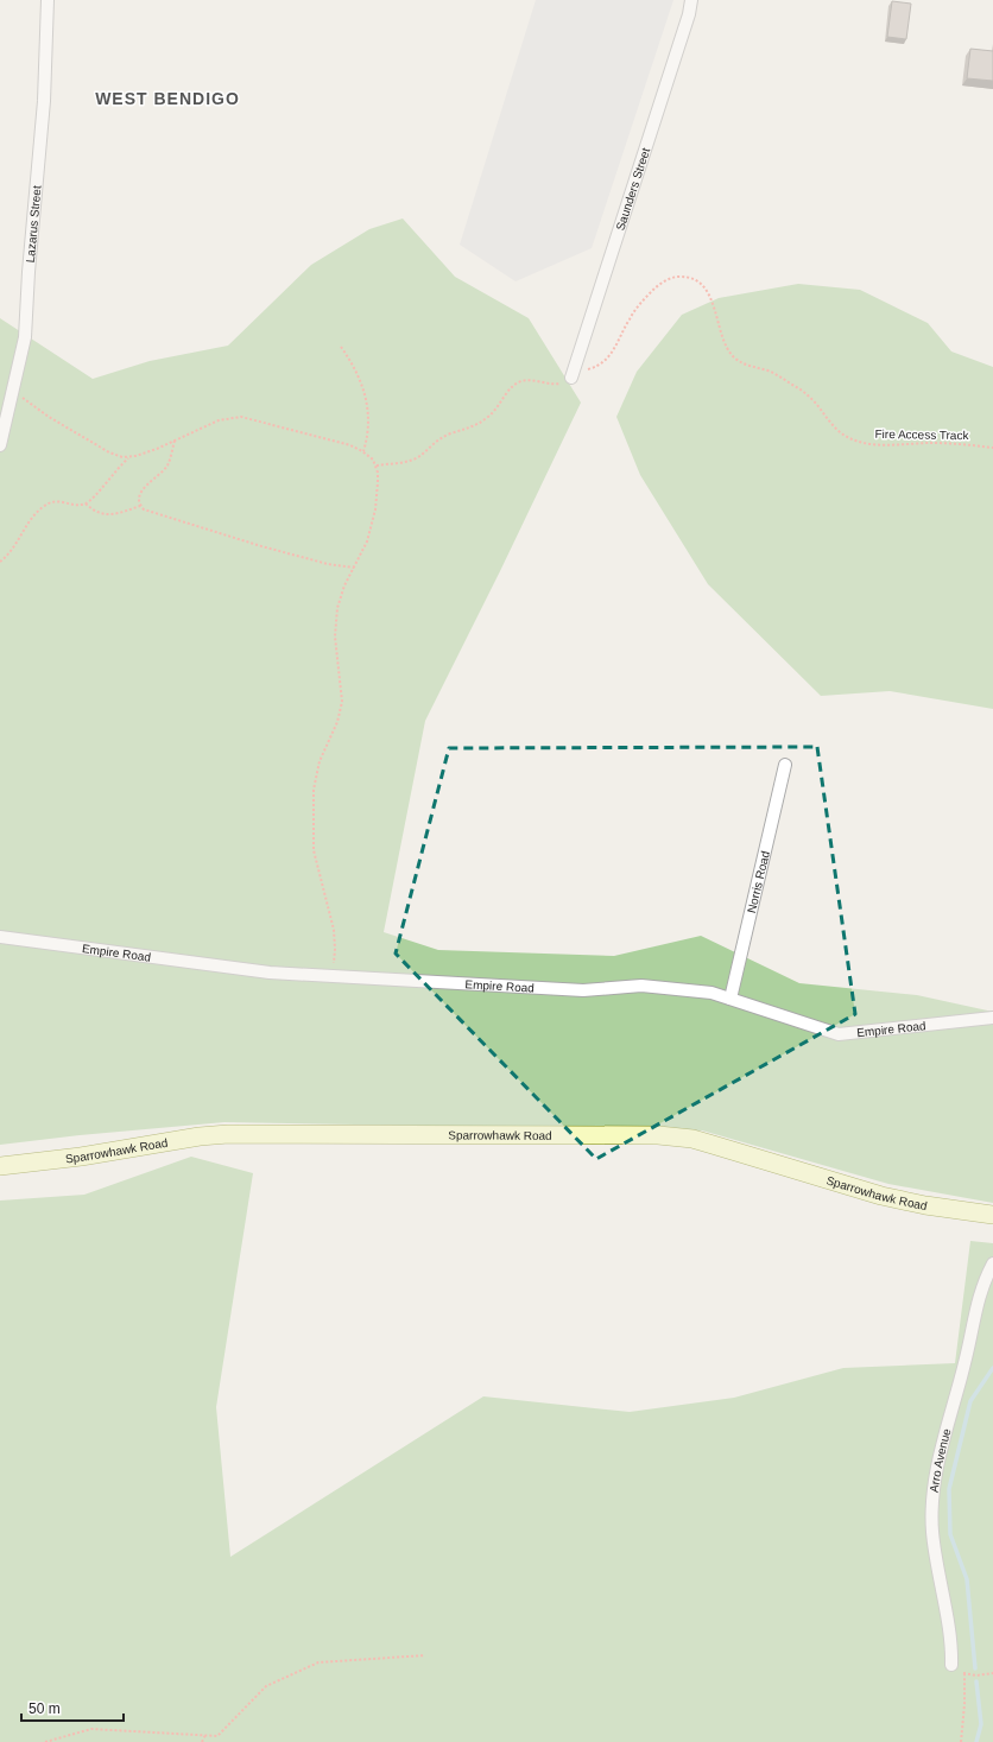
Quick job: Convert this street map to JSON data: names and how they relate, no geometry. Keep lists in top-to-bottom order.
{
  "streets": {
    "street": [
      "Saunders Street",
      "Lazarus Street",
      "Norris Road",
      "Empire Road",
      "Sparrowhawk Road",
      "Arro Avenue"
    ],
    "path": ["Fire Access Track"]
  },
  "crossings": [
    ["Saunders Street", "Fire Access Track"],
    ["Norris Road", "Empire Road"]
  ],
  "districts": ["WEST BENDIGO"],
  "scale_bar": "50 m"
}
